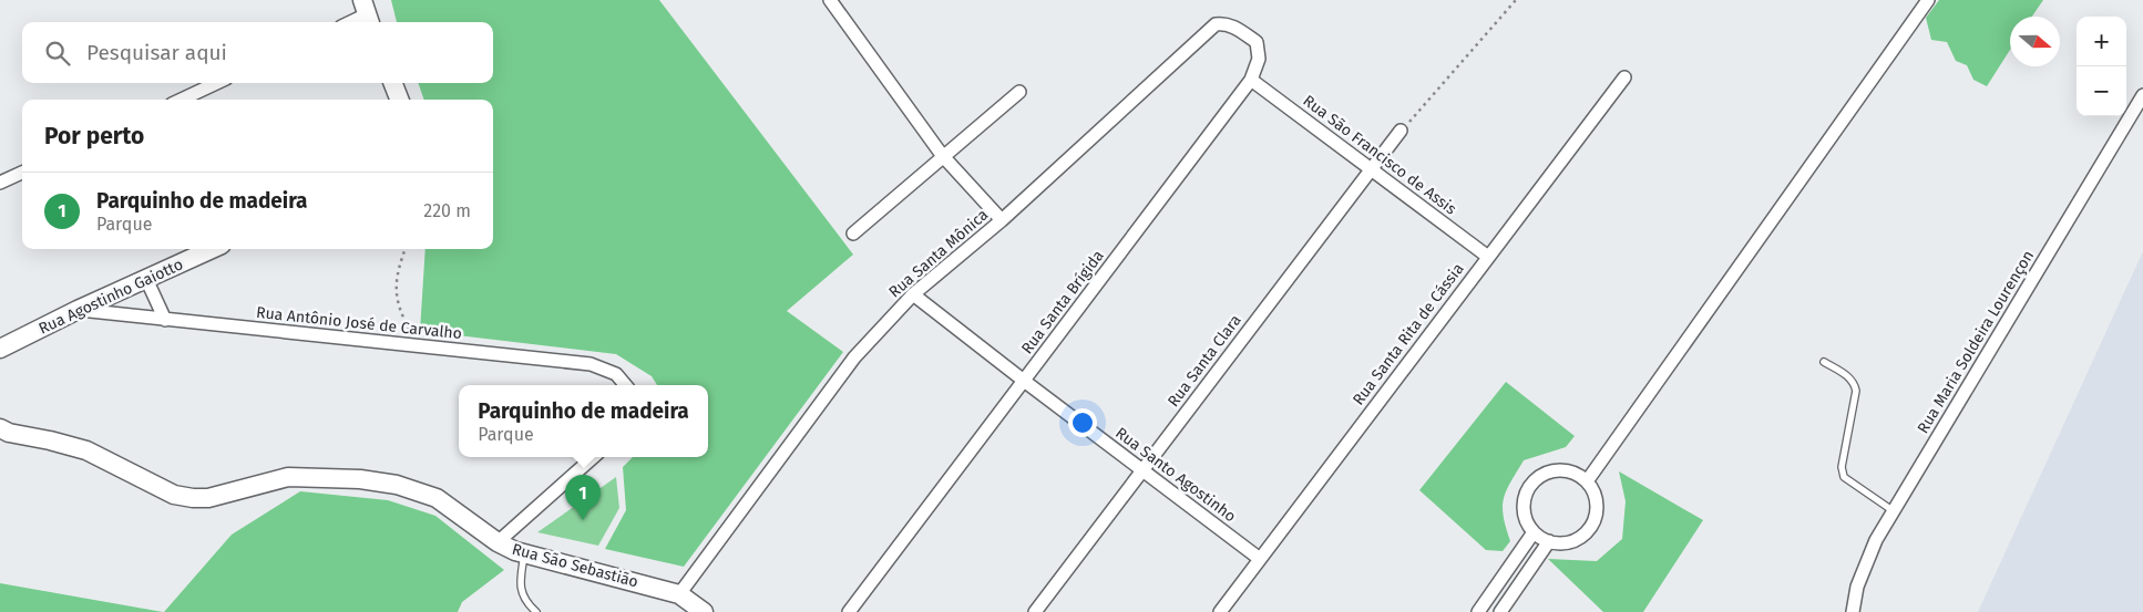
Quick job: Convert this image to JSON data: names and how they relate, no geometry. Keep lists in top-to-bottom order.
{
  "streets": {
    "street": [
      "Rua São Francisco de Assis",
      "Rua Santa Mônica",
      "Rua Agostinho Gaiotto",
      "Rua Santa Brígida",
      "Rua Antônio José de Carvalho",
      "Rua Santa Rita de Cássia",
      "Rua Maria Soldeira Lourençon",
      "Rua Santa Clara",
      "Rua Santo Agostinho",
      "Rua São Sebastião"
    ]
  },
  "crossings": [
    ["Rua São Francisco de Assis", "Rua Santa Brígida"],
    ["Rua São Francisco de Assis", "Rua Santa Rita de Cássia"],
    ["Rua São Francisco de Assis", "Rua Santa Clara"],
    ["Rua Santa Mônica", "Rua Santa Brígida"],
    ["Rua Santa Mônica", "Rua Santo Agostinho"],
    ["Rua Santa Mônica", "Rua São Sebastião"],
    ["Rua Agostinho Gaiotto", "Rua Antônio José de Carvalho"],
    ["Rua Santa Brígida", "Rua Santo Agostinho"],
    ["Rua Santa Rita de Cássia", "Rua Santo Agostinho"],
    ["Rua Santa Clara", "Rua Santo Agostinho"]
  ],
  "north": "right",
  "page": {
    "map_buttons": ["+", "−"],
    "search": "Pesquisar aqui",
    "heading": "Por perto",
    "list": [
      {
        "mark": "1",
        "name": "Parquinho de madeira",
        "note": "Parque",
        "value": "220 m"
      }
    ],
    "popup": ["Parquinho de madeira", "Parque"],
    "pins": "1"
  }
}
